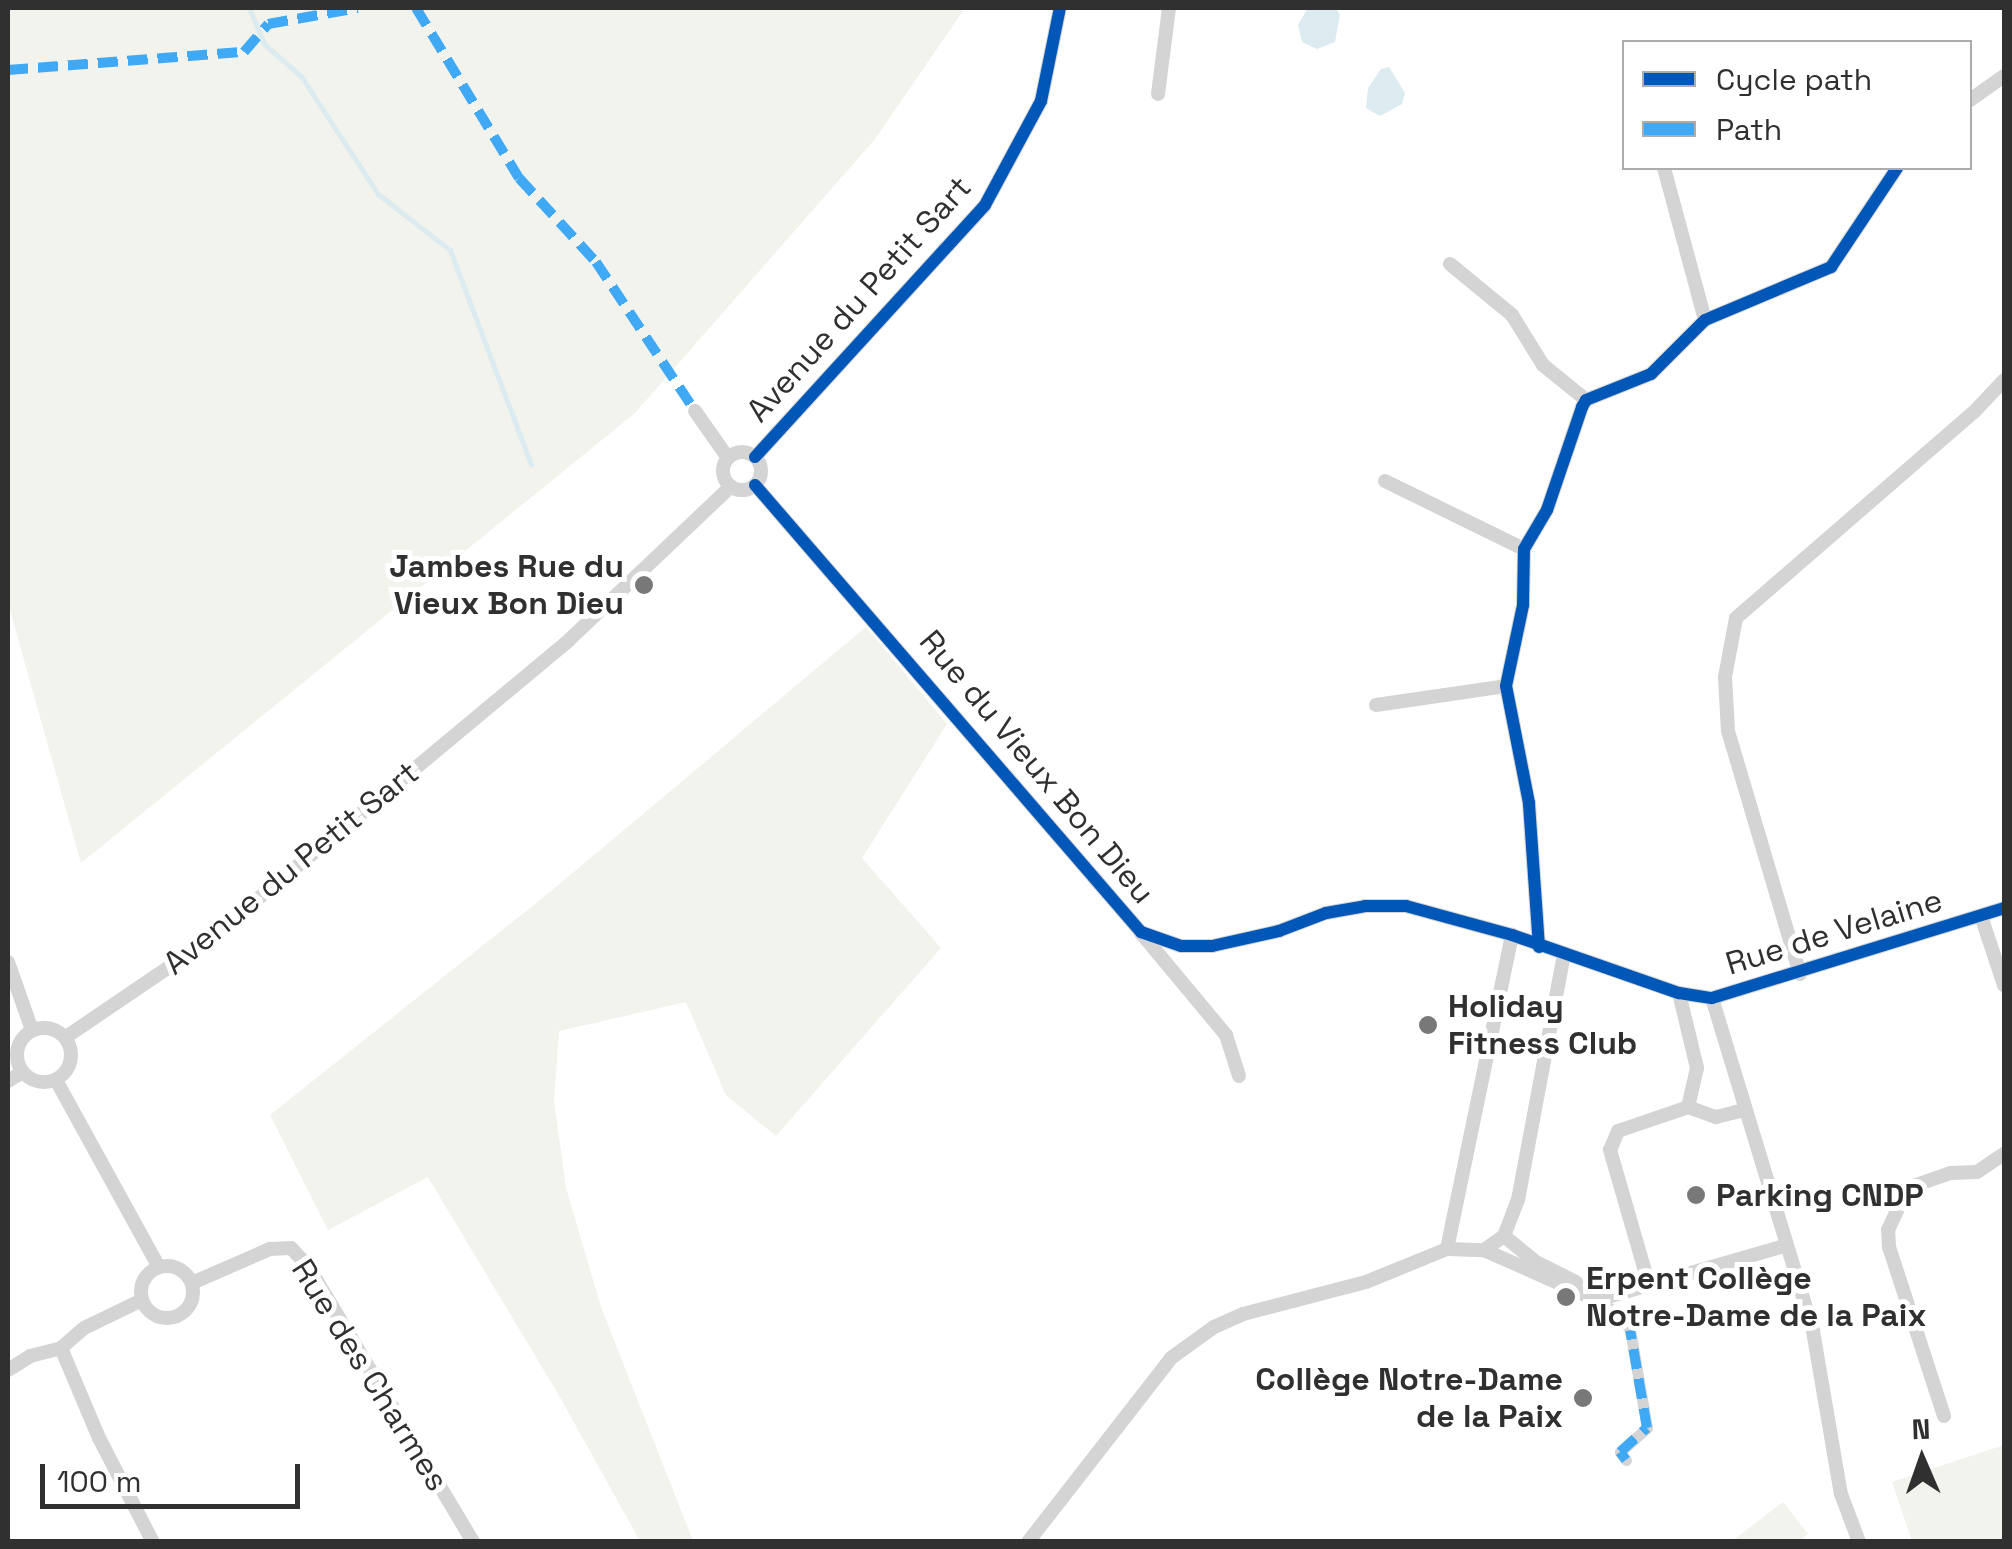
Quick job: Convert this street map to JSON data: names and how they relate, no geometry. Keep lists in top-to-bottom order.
{
  "streets": {
    "street": [
      "Avenue du Petit Sart",
      "Rue du Vieux Bon Dieu",
      "Rue de Velaine",
      "Rue des Charmes"
    ]
  },
  "crossings": [
    ["Avenue du Petit Sart", "Rue du Vieux Bon Dieu"]
  ],
  "places": [
    "Jambes Rue du Vieux Bon Dieu",
    "Holiday Fitness Club",
    "Parking CNDP",
    "Erpent Collège Notre-Dame de la Paix",
    "Collège Notre-Dame de la Paix"
  ],
  "legend": ["Cycle path", "Path"],
  "scale_bar": "100 m",
  "north": "top"
}
